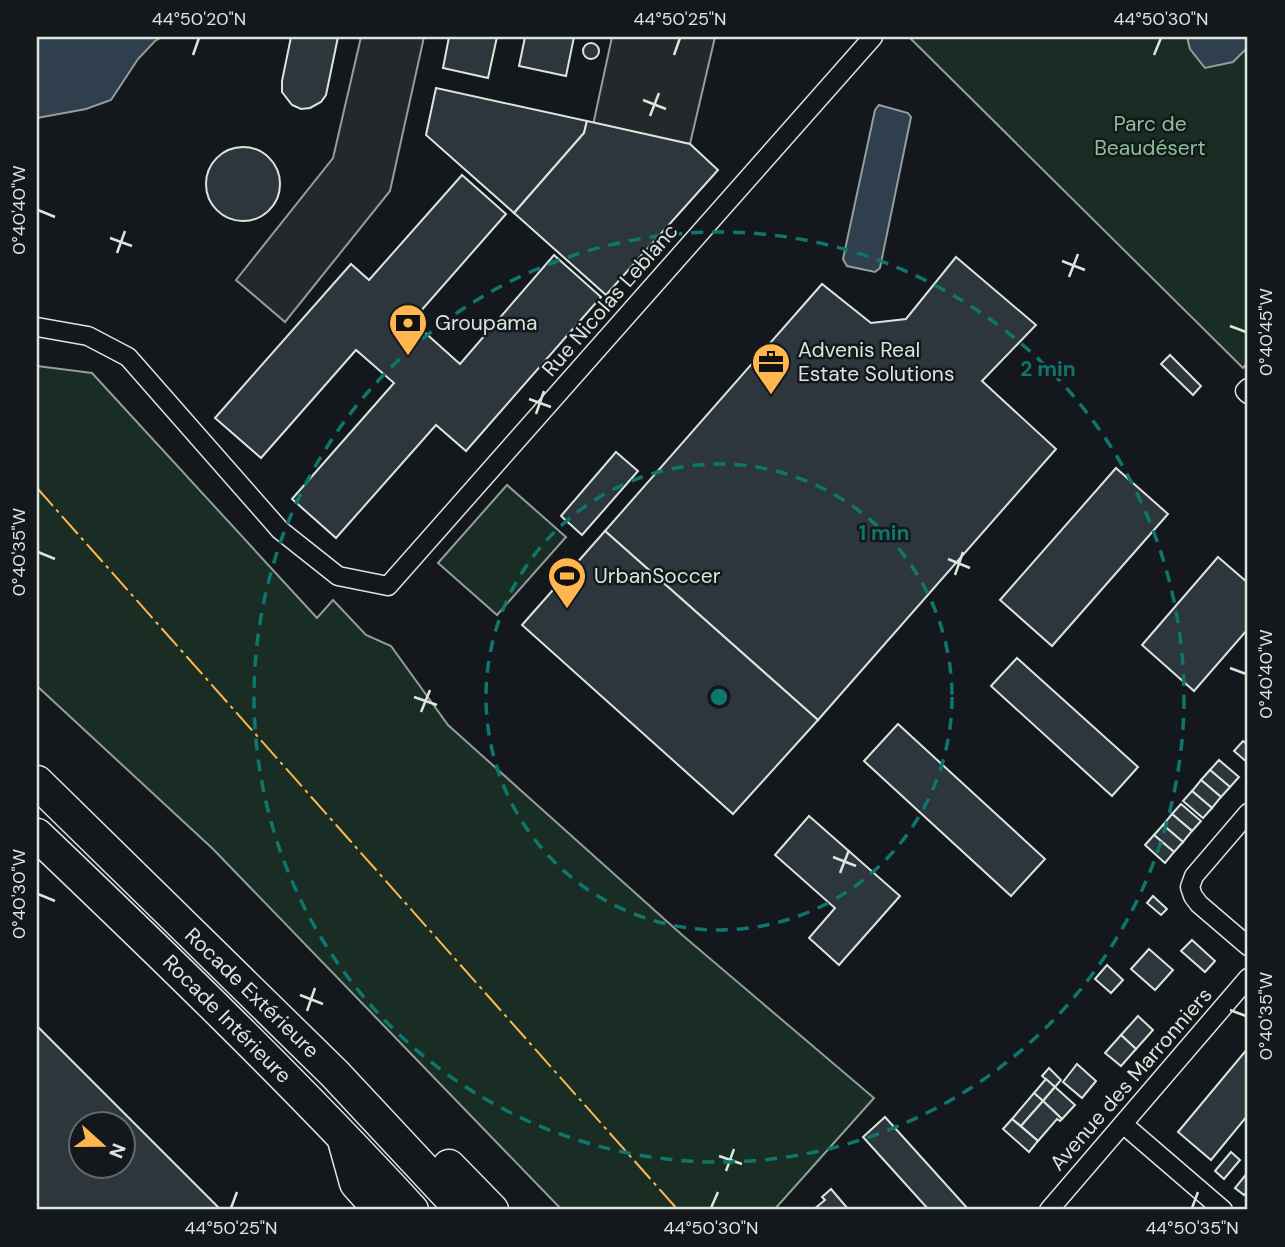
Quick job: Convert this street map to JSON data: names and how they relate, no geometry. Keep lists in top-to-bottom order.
{
  "streets": {
    "highway": ["Rocade Extérieure", "Rocade Intérieure"],
    "street": ["Rue Nicolas Leblanc", "Avenue des Marronniers"]
  },
  "parks": ["Parc de Beaudésert"],
  "places": {
    "bank": ["Groupama"],
    "office": ["Advenis Real Estate Solutions"],
    "sports": ["UrbanSoccer"]
  },
  "north": "right",
  "coordinates": [
    "44°50'20\"N",
    "44°50'25\"N",
    "44°50'30\"N",
    "0°40'40\"W",
    "0°40'45\"W",
    "0°40'35\"W",
    "0°40'30\"W",
    "44°50'35\"N"
  ],
  "rings": ["2 min", "1 min"]
}
